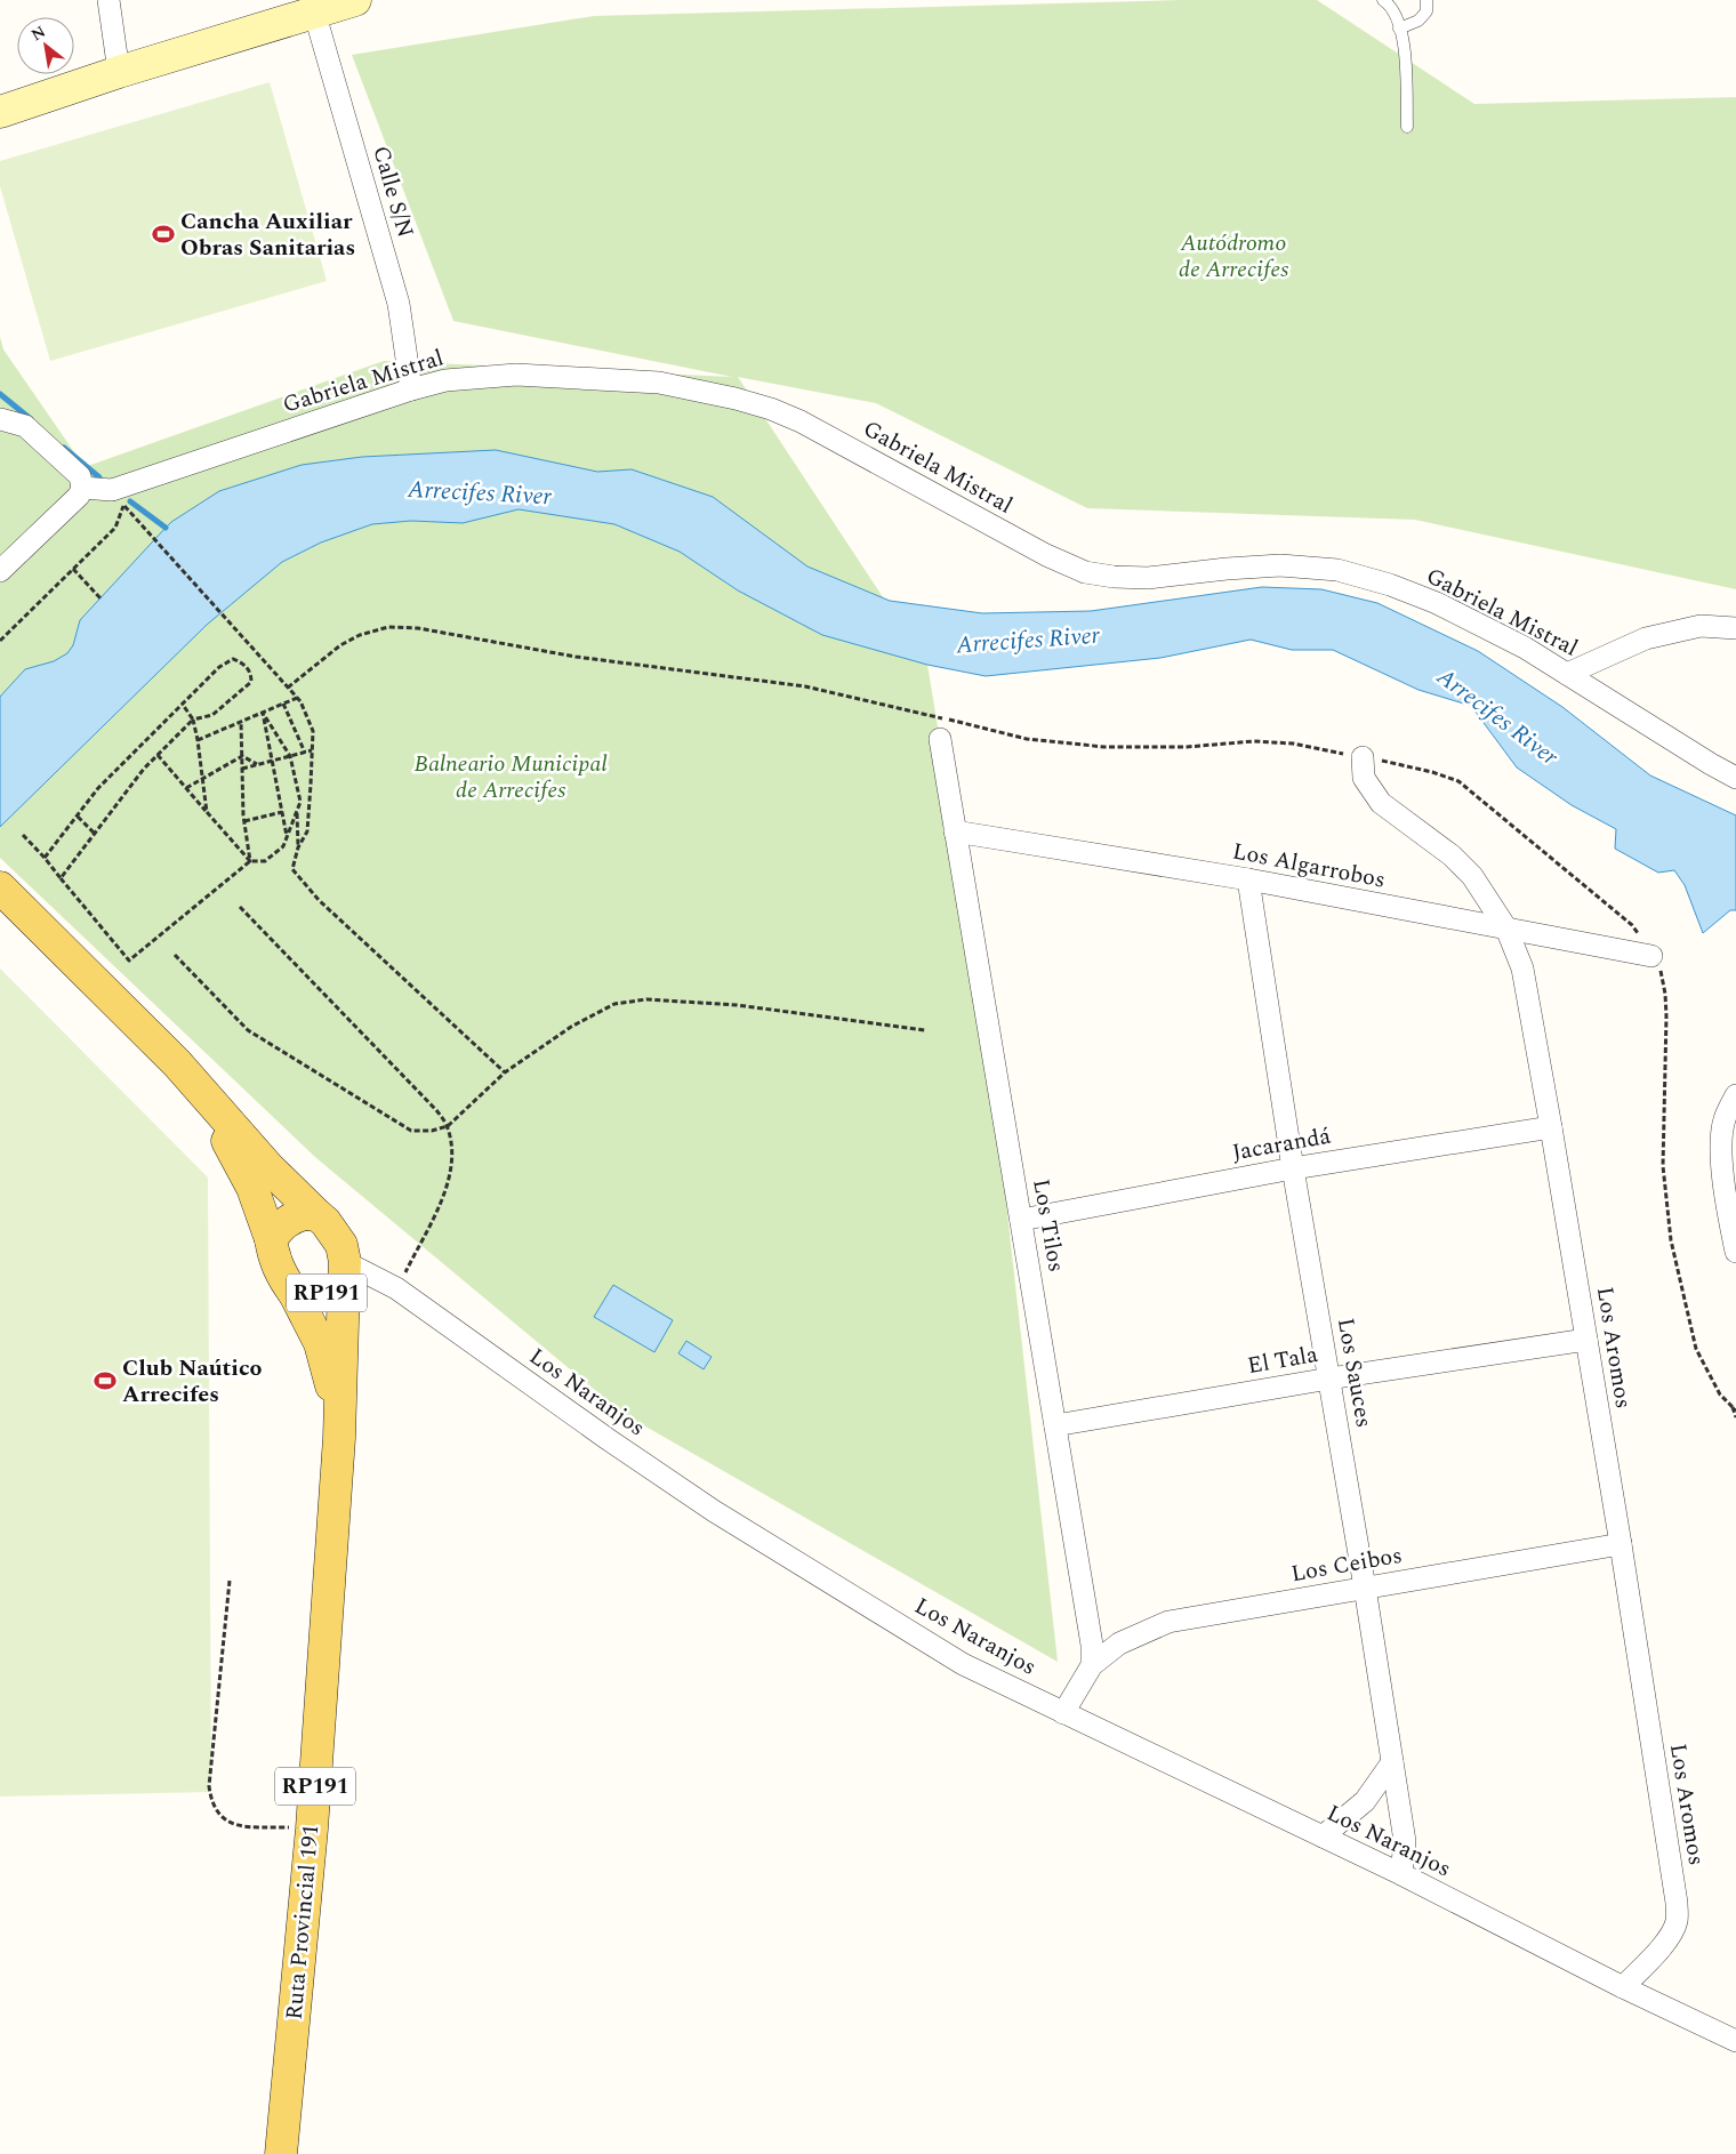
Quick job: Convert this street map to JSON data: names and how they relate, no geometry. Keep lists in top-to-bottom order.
{
  "streets": {
    "main road": ["RP191", "Ruta Provincial 191"],
    "street": [
      "Calle S/N",
      "Gabriela Mistral",
      "Los Algarrobos",
      "Jacarandá",
      "Los Tilos",
      "Los Aromos",
      "El Tala",
      "Los Sauces",
      "Los Naranjos",
      "Los Ceibos"
    ]
  },
  "crossings": [
    ["Calle S/N", "Gabriela Mistral"],
    ["Los Algarrobos", "Los Tilos"],
    ["Los Algarrobos", "Los Aromos"],
    ["Los Algarrobos", "Los Sauces"],
    ["Jacarandá", "Los Tilos"],
    ["Jacarandá", "Los Aromos"],
    ["Jacarandá", "Los Sauces"],
    ["Los Tilos", "El Tala"],
    ["Los Tilos", "Los Ceibos"],
    ["RP191", "Los Naranjos"],
    ["RP191", "Ruta Provincial 191"],
    ["Los Aromos", "El Tala"],
    ["Los Aromos", "Los Naranjos"],
    ["Los Aromos", "Los Ceibos"],
    ["El Tala", "Los Sauces"],
    ["Los Sauces", "Los Naranjos"],
    ["Los Sauces", "Los Ceibos"],
    ["Los Naranjos", "Ruta Provincial 191"]
  ],
  "water": ["Arrecifes River"],
  "parks": ["Autódromo de Arrecifes", "Balneario Municipal de Arrecifes"],
  "places": {
    "sports": ["Cancha Auxiliar Obras Sanitarias", "Club Naútico Arrecifes"]
  },
  "north": "top left"
}
